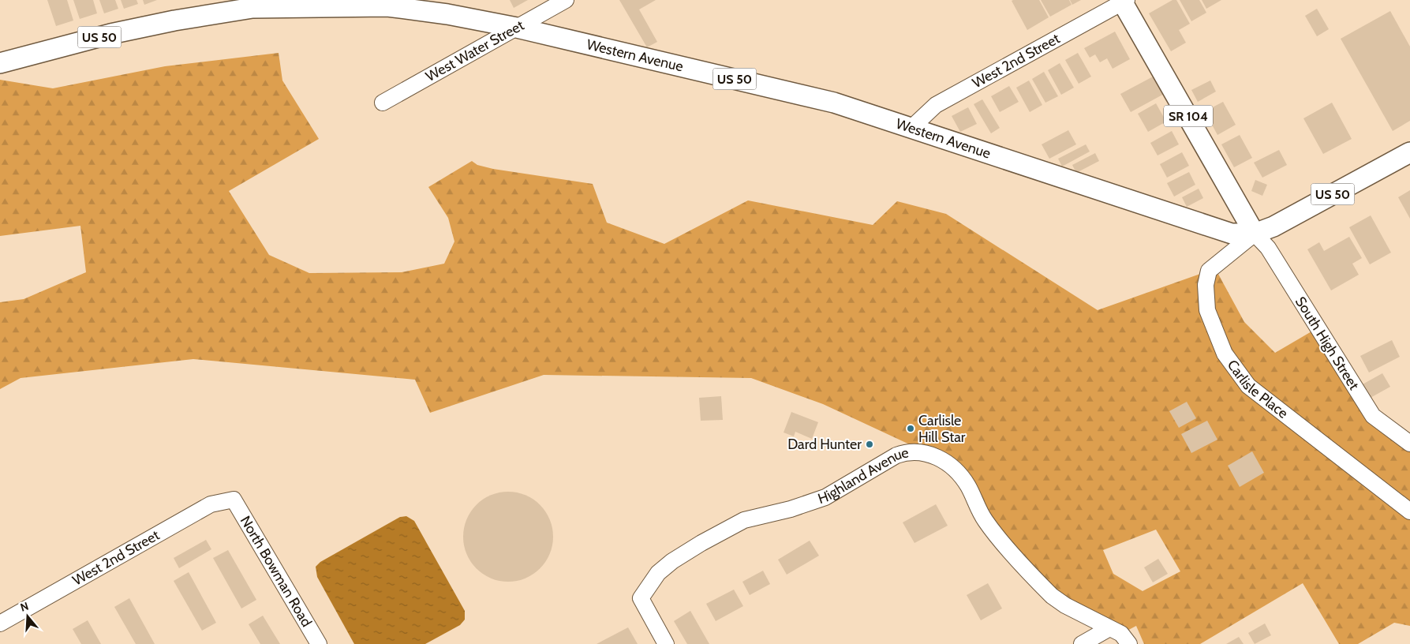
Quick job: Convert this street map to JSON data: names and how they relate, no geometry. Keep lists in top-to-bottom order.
{
  "streets": {
    "main road": ["US 50", "Western Avenue", "SR 104"],
    "street": [
      "West Water Street",
      "West 2nd Street",
      "South High Street",
      "Carlisle Place",
      "Highland Avenue",
      "North Bowman Road"
    ]
  },
  "crossings": [
    ["US 50", "Western Avenue"],
    ["US 50", "SR 104"],
    ["US 50", "South High Street"],
    ["US 50", "Carlisle Place"],
    ["West Water Street", "Western Avenue"],
    ["Western Avenue", "West 2nd Street"],
    ["Western Avenue", "SR 104"],
    ["Western Avenue", "South High Street"],
    ["Western Avenue", "Carlisle Place"],
    ["West 2nd Street", "SR 104"],
    ["West 2nd Street", "North Bowman Road"],
    ["SR 104", "South High Street"],
    ["SR 104", "Carlisle Place"],
    ["South High Street", "Carlisle Place"]
  ],
  "places": ["Carlisle Hill Star", "Dard Hunter"],
  "north": "top"
}
